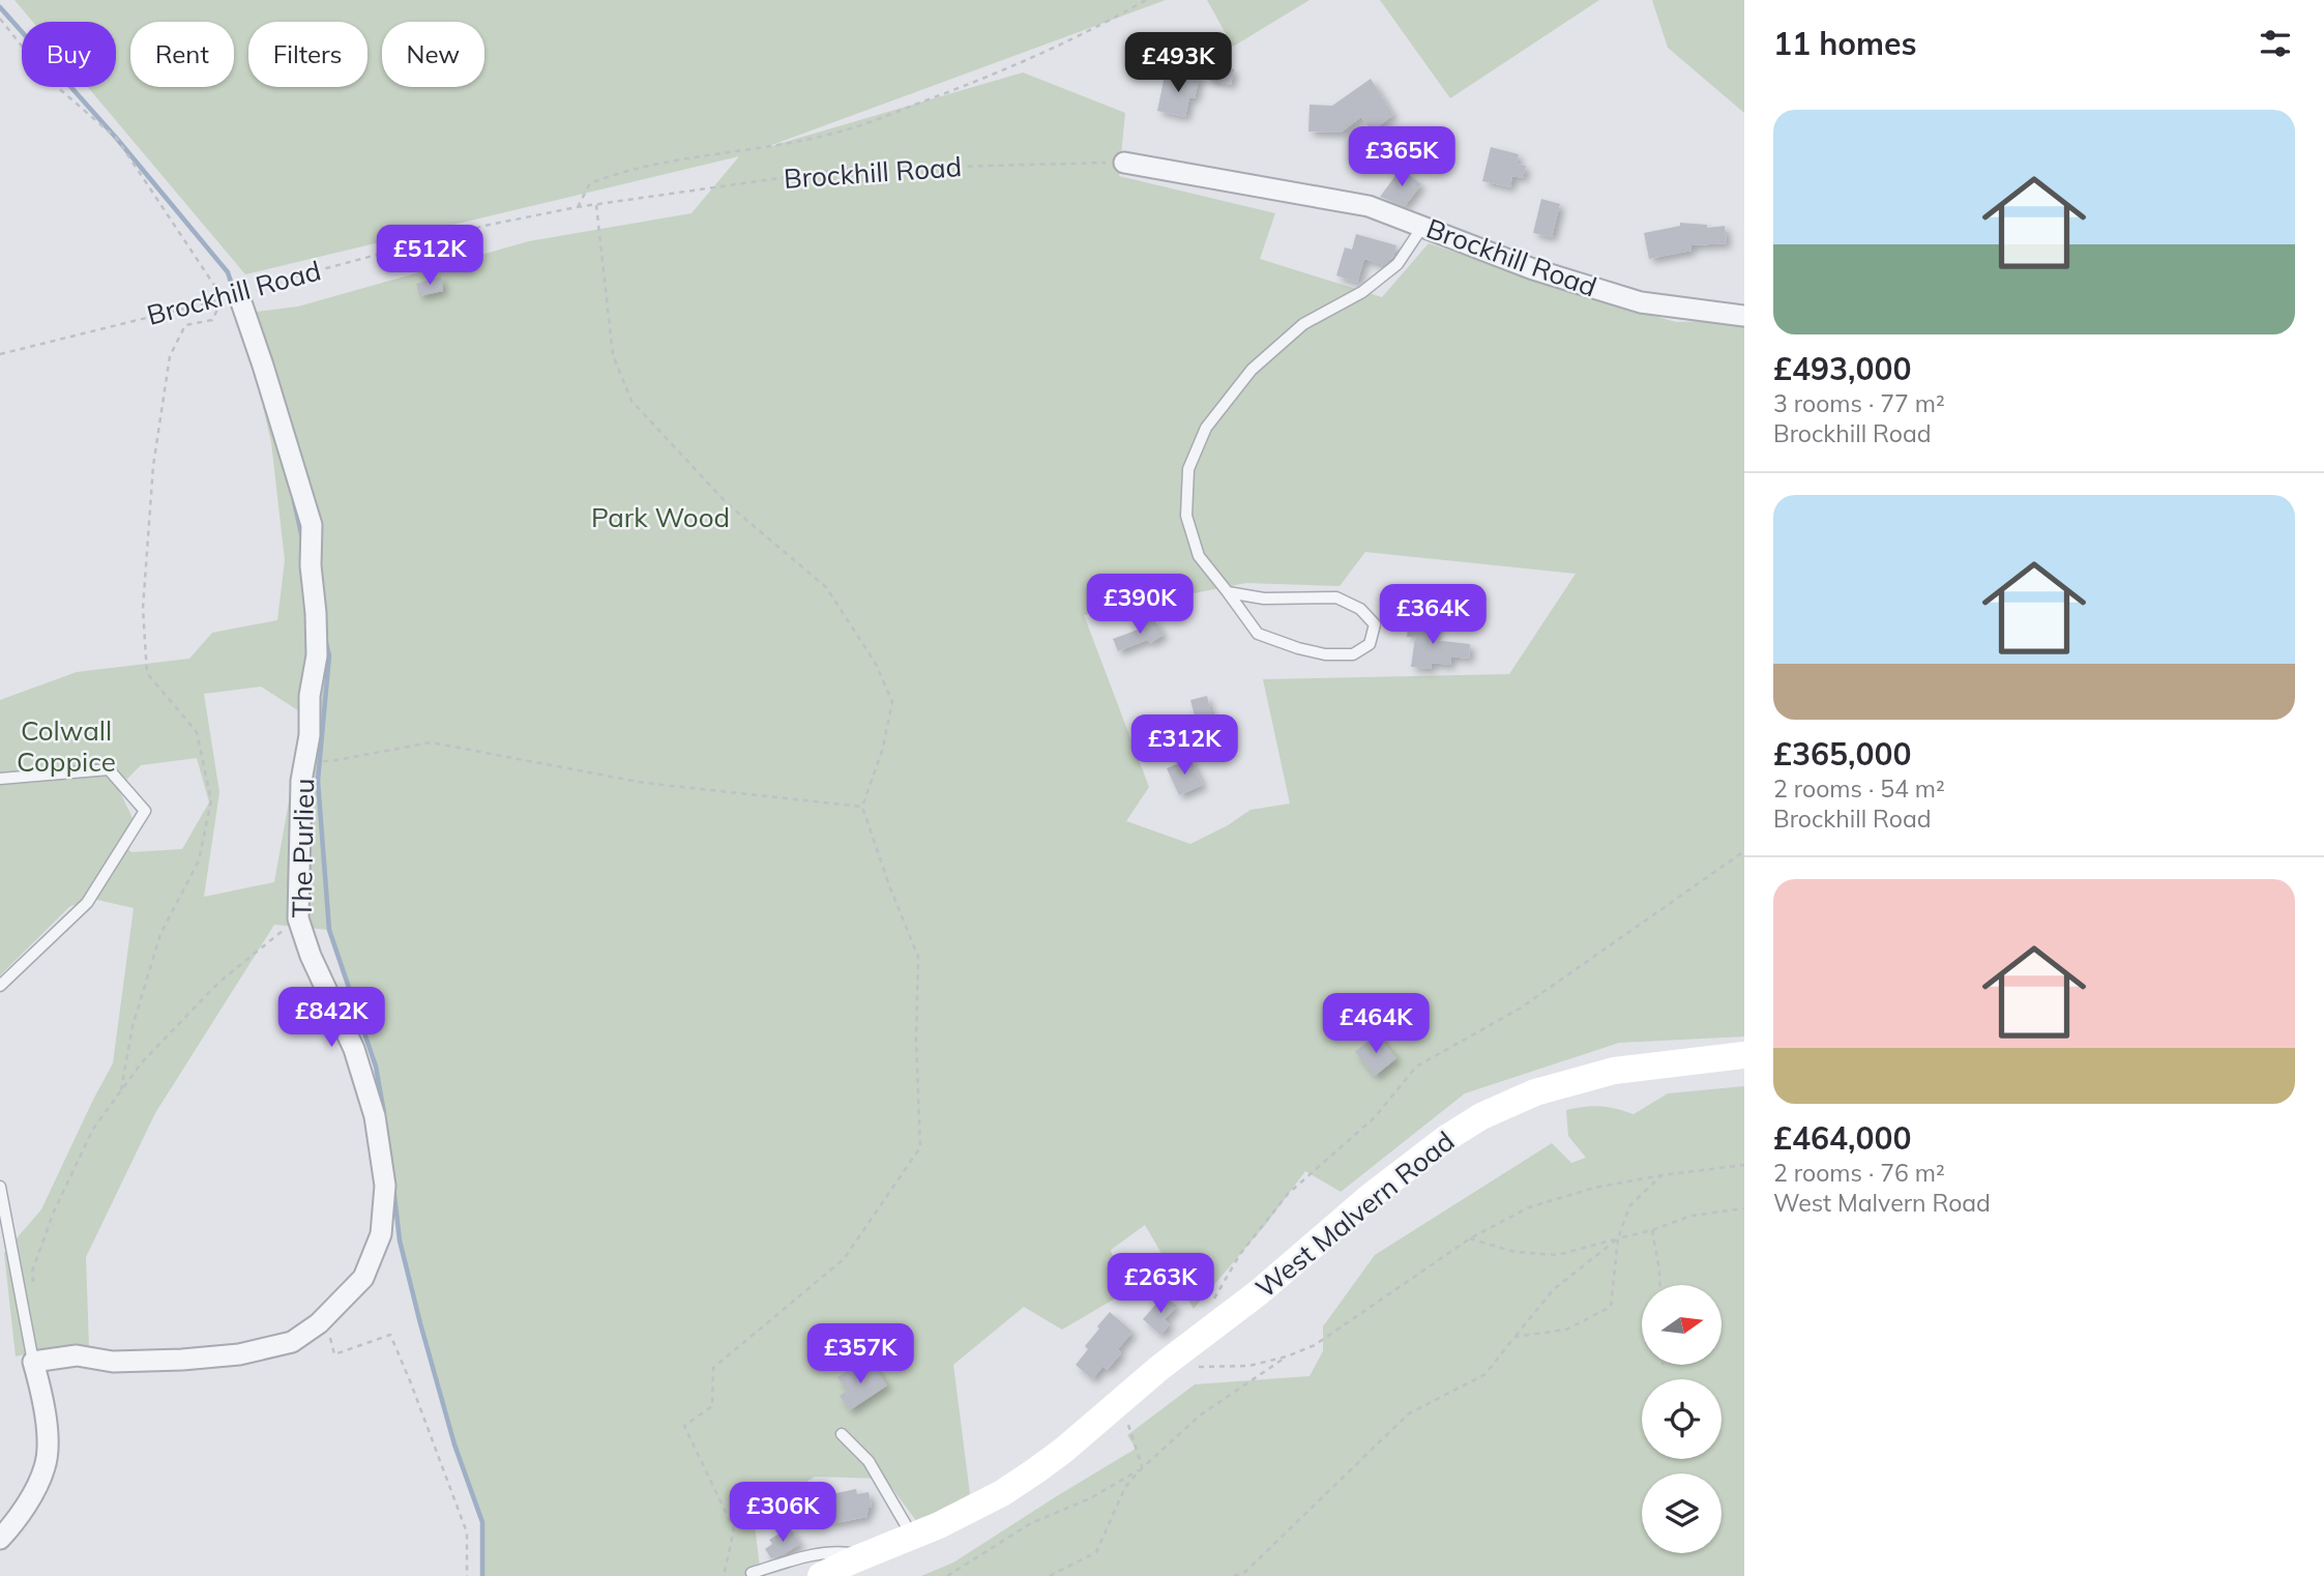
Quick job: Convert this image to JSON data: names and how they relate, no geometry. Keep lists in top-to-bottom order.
{
  "streets": {
    "main road": ["West Malvern Road"],
    "street": ["Brockhill Road", "The Purlieu"]
  },
  "crossings": [
    ["Brockhill Road", "The Purlieu"]
  ],
  "parks": ["Park Wood", "Colwall Coppice"],
  "north": "right",
  "page": {
    "heading": "11 homes",
    "chip": [
      "Buy",
      "Rent",
      "Filters",
      "New"
    ],
    "price": [
      "£493K",
      "£365K",
      "£512K",
      "£390K",
      "£364K",
      "£312K",
      "£842K",
      "£464K",
      "£263K",
      "£357K",
      "£306K"
    ],
    "list": [
      {
        "name": "£493,000",
        "note": "3 rooms · 77 m² · Brockhill Road"
      },
      {
        "name": "£365,000",
        "note": "2 rooms · 54 m² · Brockhill Road"
      },
      {
        "name": "£464,000",
        "note": "2 rooms · 76 m² · West Malvern Road"
      }
    ]
  }
}
